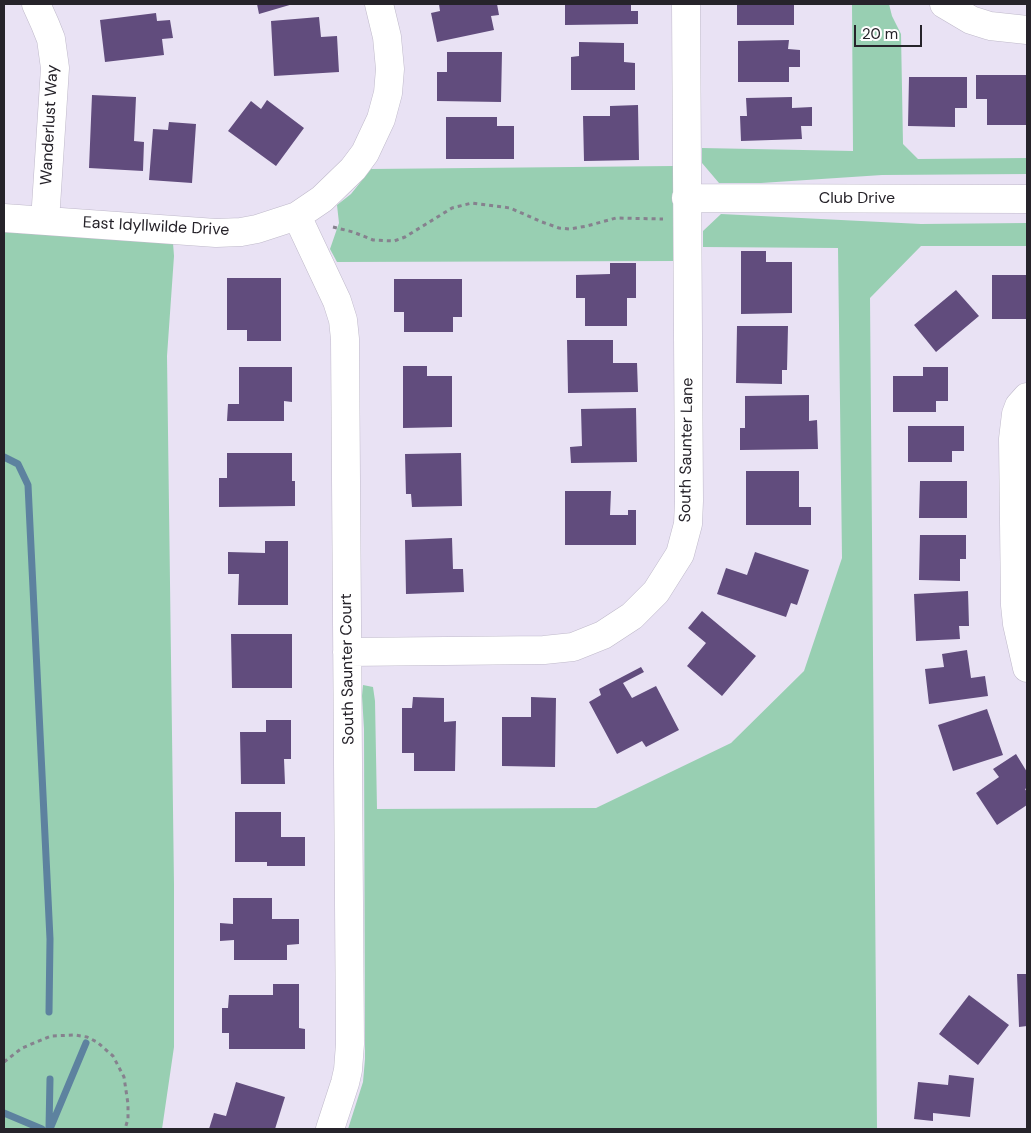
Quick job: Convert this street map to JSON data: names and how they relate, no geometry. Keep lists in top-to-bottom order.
{
  "streets": {
    "street": [
      "Wanderlust Way",
      "Club Drive",
      "East Idyllwilde Drive",
      "South Saunter Lane",
      "South Saunter Court"
    ]
  },
  "crossings": [
    ["Wanderlust Way", "East Idyllwilde Drive"],
    ["Club Drive", "South Saunter Lane"],
    ["East Idyllwilde Drive", "South Saunter Court"],
    ["South Saunter Lane", "South Saunter Court"]
  ],
  "scale_bar": "20 m"
}
